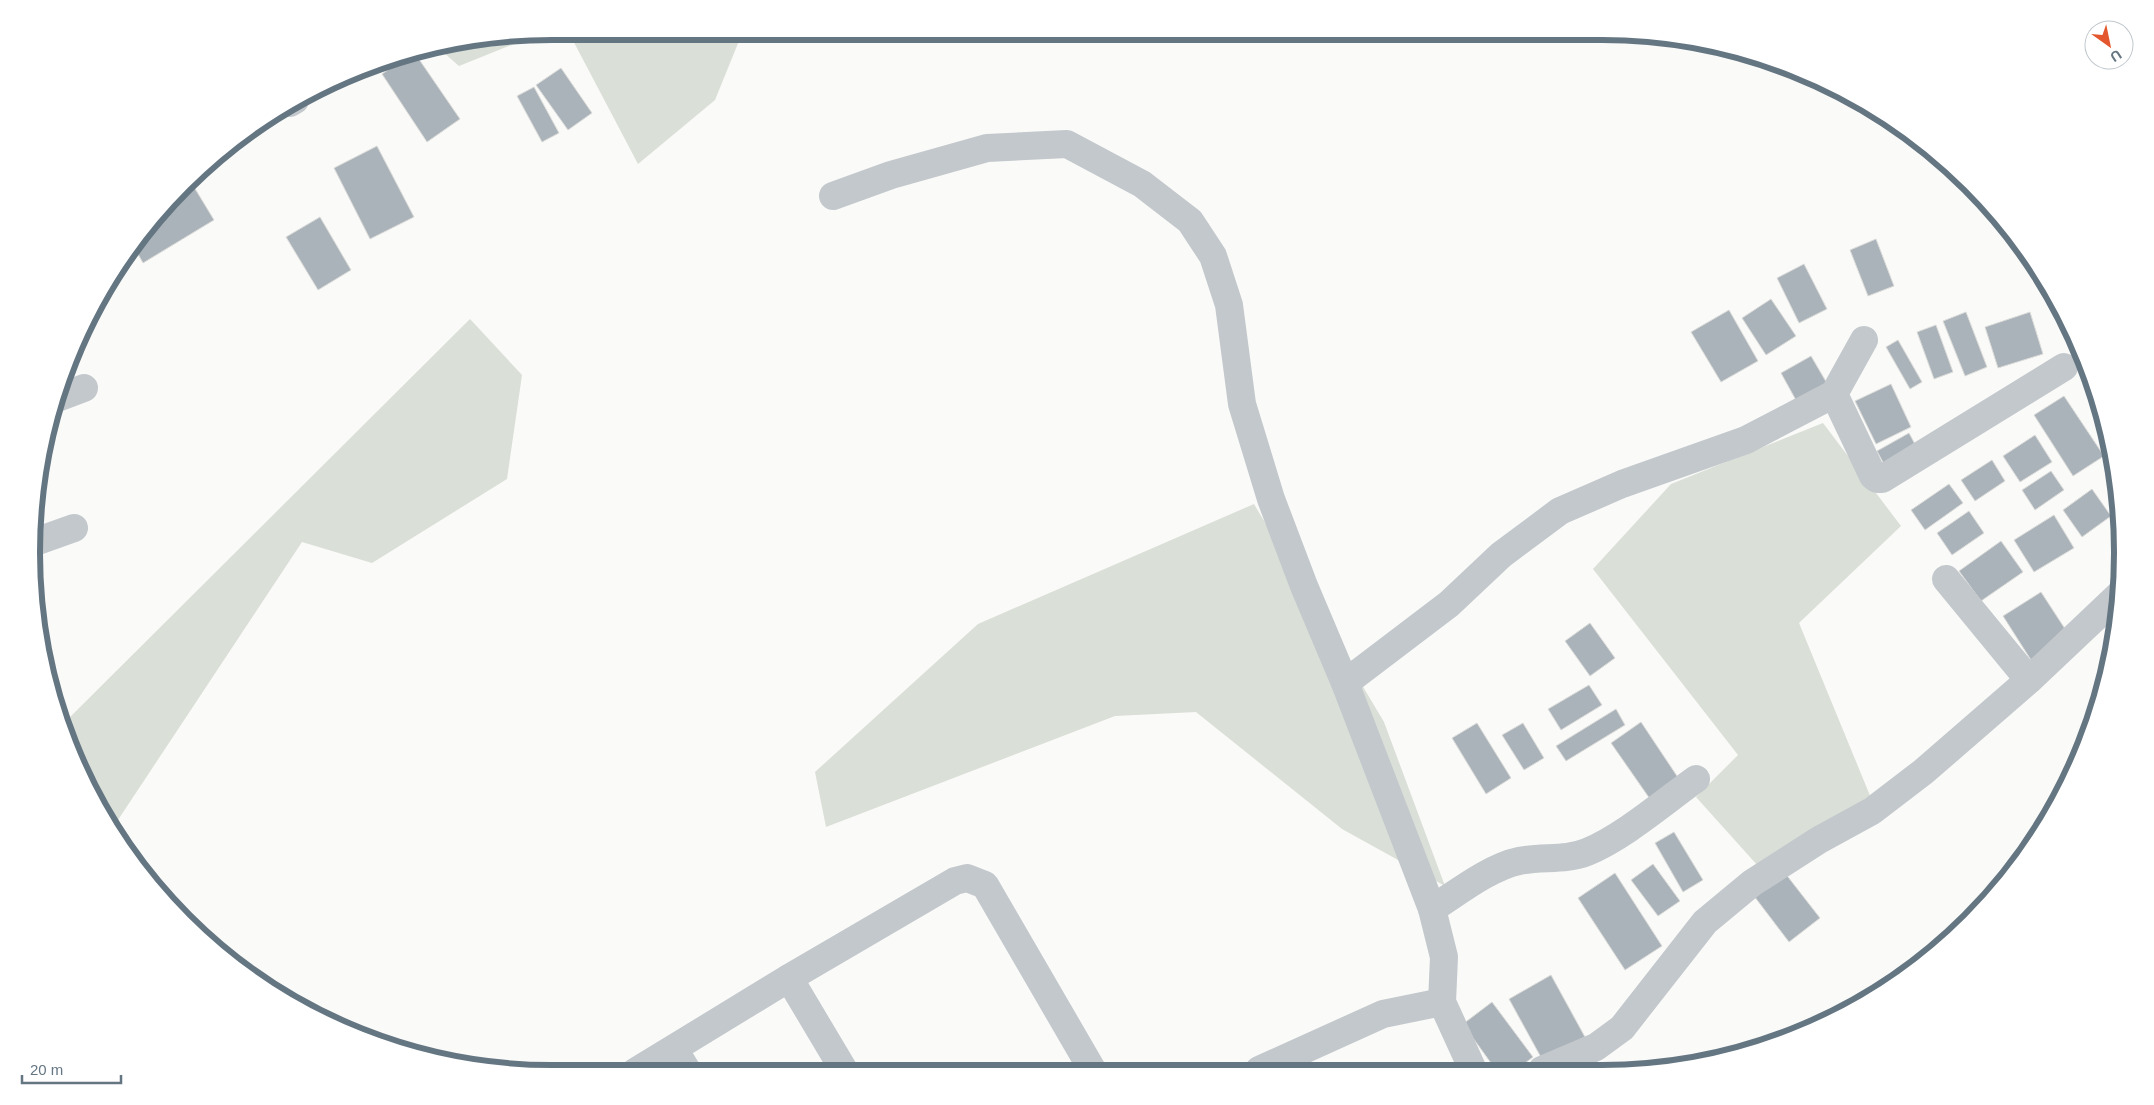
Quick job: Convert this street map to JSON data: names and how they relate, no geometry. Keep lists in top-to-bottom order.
{
  "scale_bar": "20 m",
  "north": "bottom right"
}
